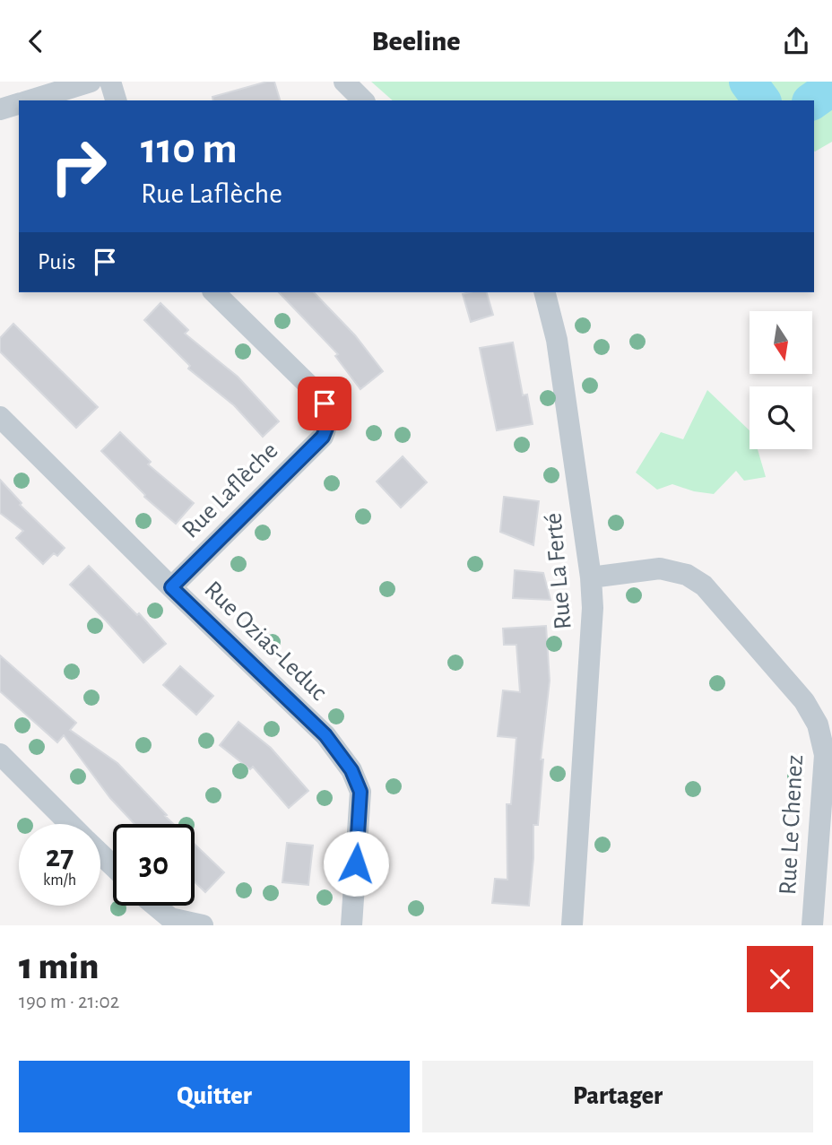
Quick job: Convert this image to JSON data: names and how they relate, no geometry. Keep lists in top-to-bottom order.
{
  "streets": {
    "street": [
      "Rue Laflèche",
      "Rue La Ferté",
      "Rue Ozias-Leduc",
      "Rue Le Chenez"
    ]
  },
  "crossings": [
    ["Rue Laflèche", "Rue Ozias-Leduc"],
    ["Rue La Ferté", "Rue Le Chenez"]
  ],
  "north": "bottom",
  "page": {
    "header": "Beeline",
    "turn": ["110 m", "Rue Laflèche"],
    "then": "Puis",
    "speed": "27 km/h",
    "limit": "30",
    "heading": ["1 min", "190 m · 21:02"],
    "buttons": ["Quitter", "Partager"]
  }
}
